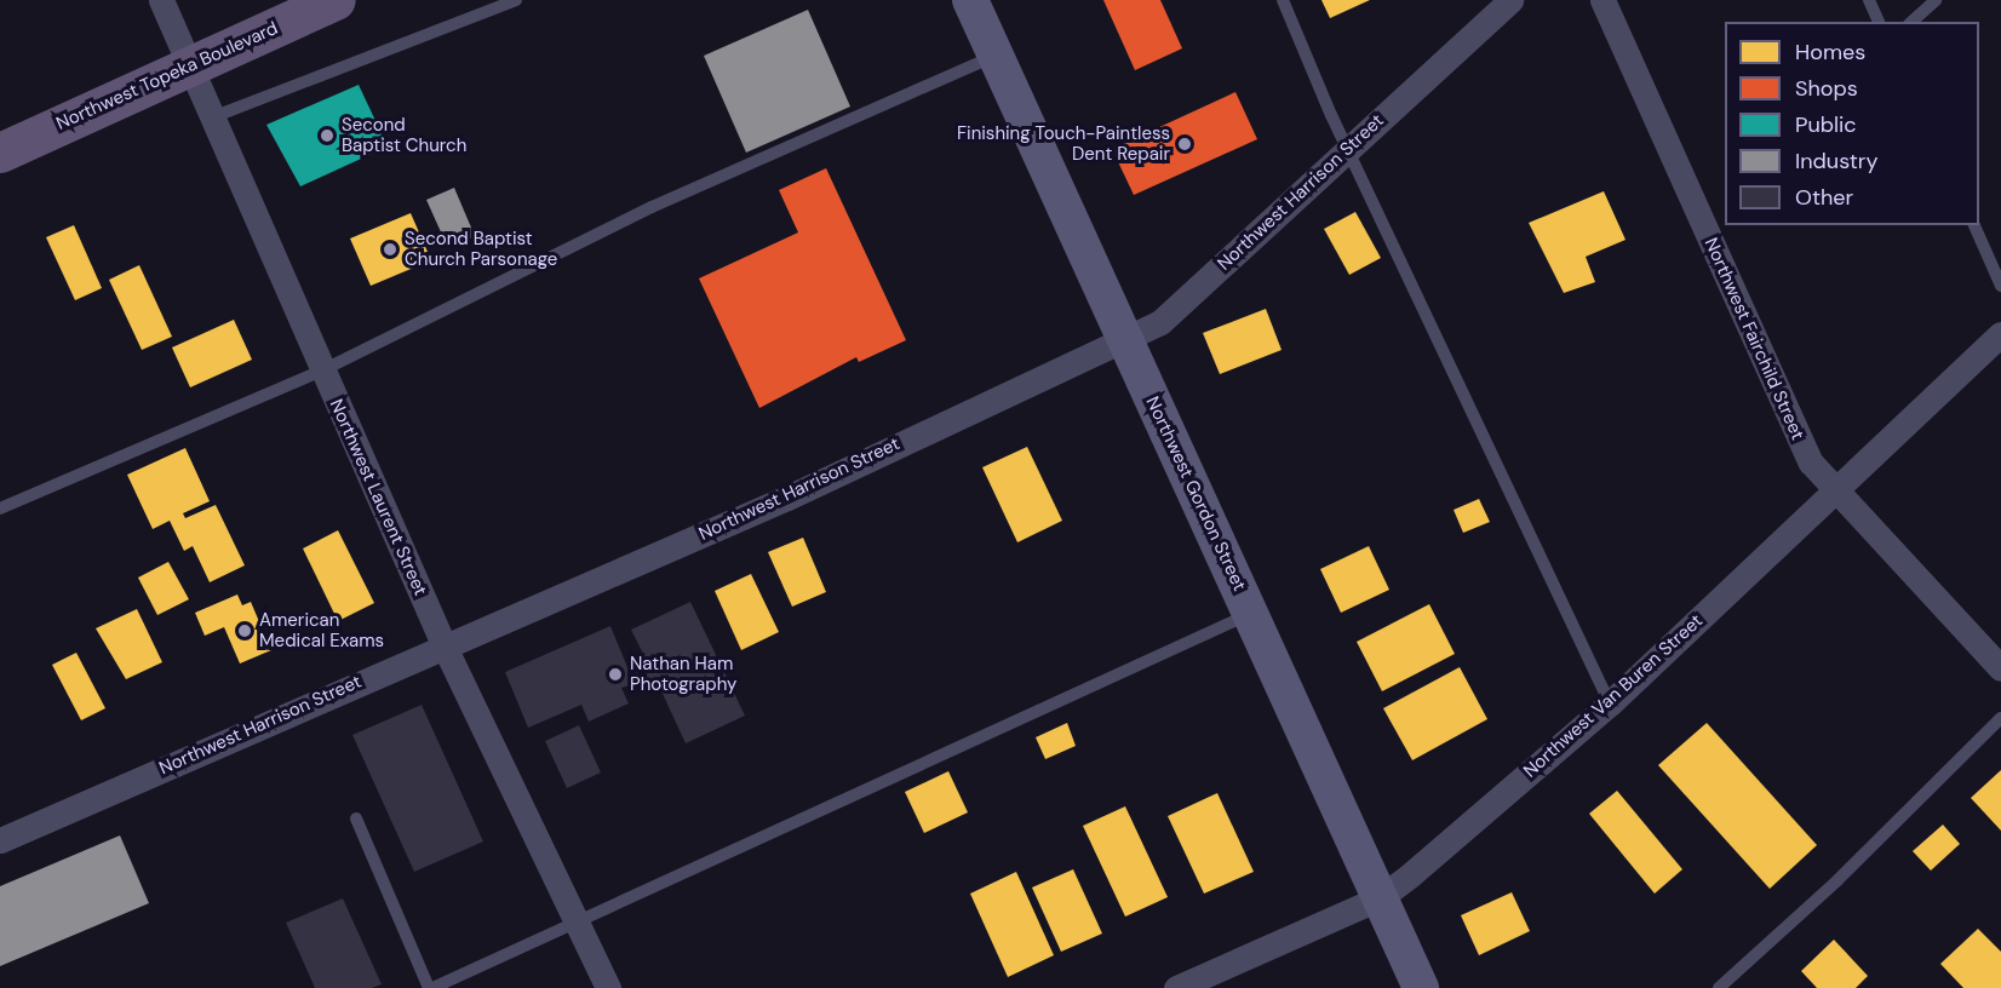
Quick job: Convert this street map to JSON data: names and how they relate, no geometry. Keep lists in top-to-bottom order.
{
  "streets": {
    "main road": ["Northwest Topeka Boulevard", "Northwest Gordon Street"],
    "street": [
      "Northwest Harrison Street",
      "Northwest Fairchild Street",
      "Northwest Laurent Street",
      "Northwest Van Buren Street"
    ]
  },
  "crossings": [
    ["Northwest Harrison Street", "Northwest Gordon Street"],
    ["Northwest Harrison Street", "Northwest Laurent Street"],
    ["Northwest Fairchild Street", "Northwest Van Buren Street"],
    ["Northwest Gordon Street", "Northwest Van Buren Street"]
  ],
  "places": [
    "Second Baptist Church",
    "Finishing Touch-Paintless Dent Repair",
    "Second Baptist Church Parsonage",
    "American Medical Exams",
    "Nathan Ham Photography"
  ],
  "legend": [
    "Homes",
    "Shops",
    "Public",
    "Industry",
    "Other"
  ]
}
